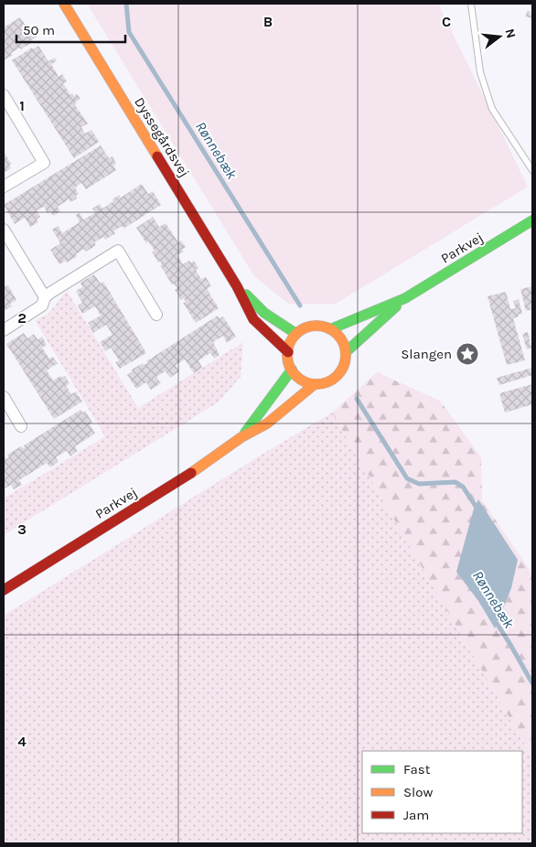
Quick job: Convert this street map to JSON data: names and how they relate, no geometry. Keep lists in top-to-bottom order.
{
  "streets": {
    "street": ["Dyssegårdsvej", "Parkvej"]
  },
  "crossings": [
    ["Dyssegårdsvej", "Parkvej"]
  ],
  "water": ["Rønnebæk"],
  "places": {
    "place": ["Slangen"]
  },
  "legend": ["Fast", "Slow", "Jam"],
  "scale_bar": "50 m",
  "north": "right",
  "grid": {
    "columns": ["B", "C"],
    "rows": [
      "1",
      "2",
      "3",
      "4"
    ]
  }
}
